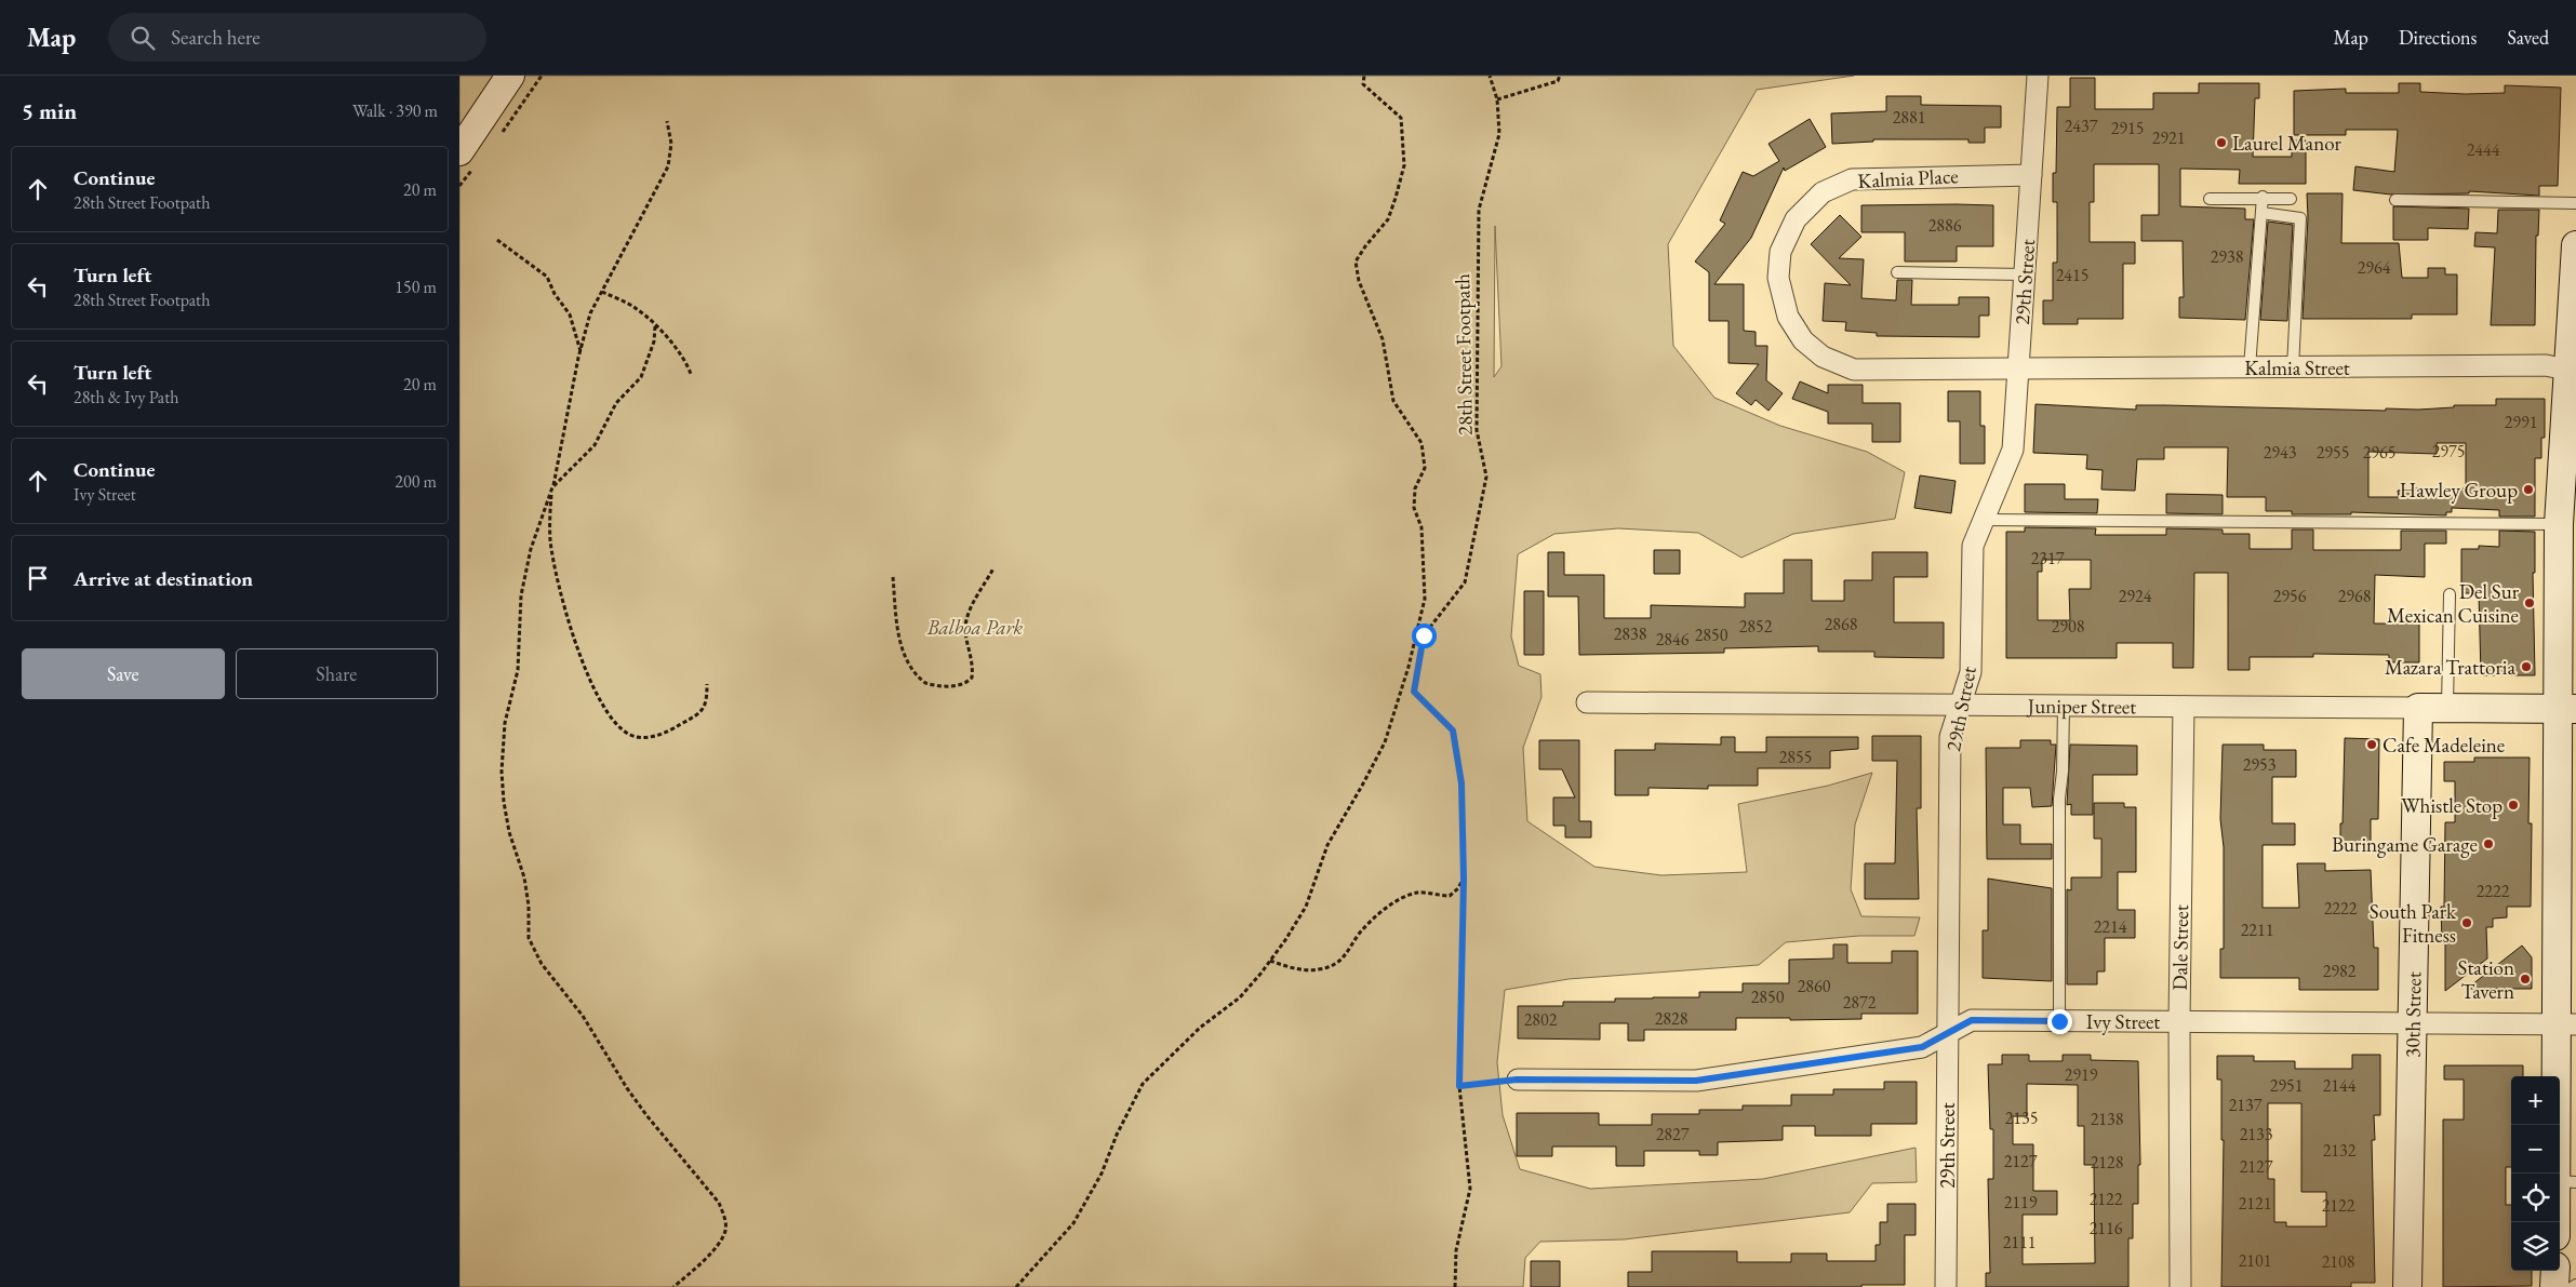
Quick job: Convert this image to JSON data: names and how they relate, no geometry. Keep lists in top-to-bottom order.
{
  "streets": {
    "main road": ["Juniper Street", "30th Street"],
    "street": [
      "Kalmia Place",
      "29th Street",
      "Kalmia Street",
      "Dale Street",
      "Ivy Street"
    ],
    "path": ["28th Street Footpath"]
  },
  "crossings": [
    ["Kalmia Place", "29th Street"],
    ["Kalmia Place", "Kalmia Street"],
    ["29th Street", "Kalmia Street"],
    ["29th Street", "Juniper Street"],
    ["29th Street", "Ivy Street"],
    ["Juniper Street", "Dale Street"],
    ["Juniper Street", "30th Street"],
    ["Dale Street", "Ivy Street"],
    ["30th Street", "Ivy Street"]
  ],
  "parks": ["Balboa Park"],
  "places": [
    "Laurel Manor",
    "Hawley Group",
    "Del Sur Mexican Cuisine",
    "Mazara Trattoria",
    "Cafe Madeleine",
    "Whistle Stop",
    "Buringame Garage",
    "South Park Fitness",
    "Station Tavern"
  ],
  "house_numbers": [
    "2881",
    "2437",
    "2915",
    "2921",
    "2444",
    "2886",
    "2938",
    "2964",
    "2415",
    "2991",
    "2975",
    "2943",
    "2955",
    "2965",
    "2317",
    "2924",
    "2956",
    "2968",
    "2868",
    "2852",
    "2908",
    "2838",
    "2850",
    "2846",
    "2855",
    "2953",
    "2222",
    "2222",
    "2214",
    "2211",
    "2982",
    "2860",
    "2850",
    "2872",
    "2828",
    "2802",
    "2919",
    "2951",
    "2144",
    "2137",
    "2135",
    "2138",
    "2827",
    "2133",
    "2132",
    "2127",
    "2128",
    "2127",
    "2122",
    "2119",
    "2121",
    "2122",
    "2116",
    "2111",
    "2101",
    "2108"
  ],
  "page": {
    "header": "Map",
    "search": "Search here",
    "nav": ["Map", "Directions", "Saved"],
    "heading": ["5 min", "Walk · 390 m"],
    "list": [
      ["Continue", "28th Street Footpath", "20 m"],
      ["Turn left", "28th Street Footpath", "150 m"],
      ["Turn left", "28th & Ivy Path", "20 m"],
      ["Continue", "Ivy Street", "200 m"],
      "Arrive at destination"
    ],
    "buttons": ["Save", "Share"],
    "map_buttons": ["+", "−"]
  }
}
